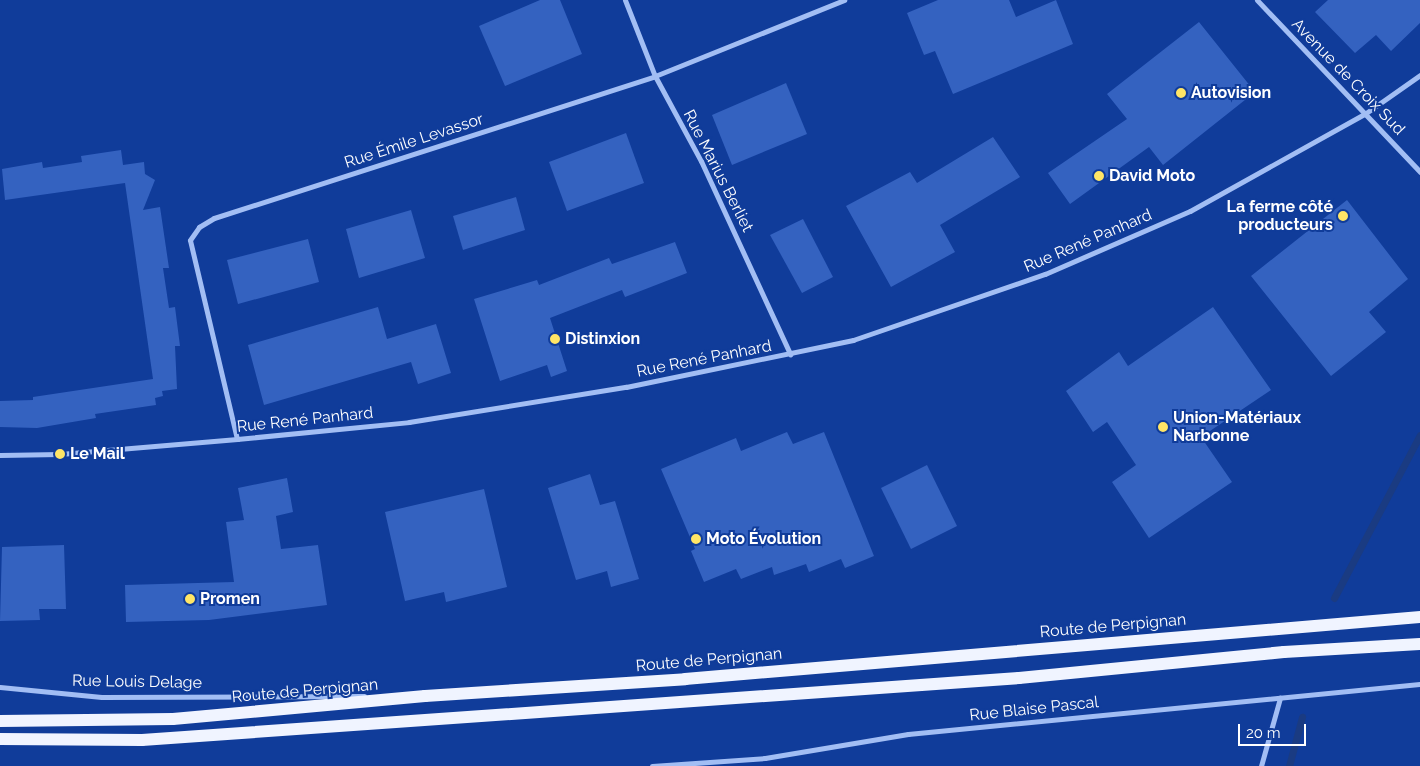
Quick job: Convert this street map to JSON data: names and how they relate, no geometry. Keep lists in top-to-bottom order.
{
  "streets": {
    "main road": ["Route de Perpignan"],
    "street": [
      "Avenue de Croix Sud",
      "Rue Émile Levassor",
      "Rue Marius Berliet",
      "Rue René Panhard",
      "Rue Louis Delage",
      "Rue Blaise Pascal"
    ]
  },
  "crossings": [
    ["Avenue de Croix Sud", "Rue René Panhard"],
    ["Rue Émile Levassor", "Rue Marius Berliet"],
    ["Rue Émile Levassor", "Rue René Panhard"],
    ["Rue Marius Berliet", "Rue René Panhard"],
    ["Route de Perpignan", "Rue Louis Delage"]
  ],
  "places": [
    "Autovision",
    "David Moto",
    "La ferme côté producteurs",
    "Distinxion",
    "Union-Matériaux Narbonne",
    "Le Mail",
    "Moto Évolution",
    "Promen"
  ],
  "scale_bar": "20 m"
}
